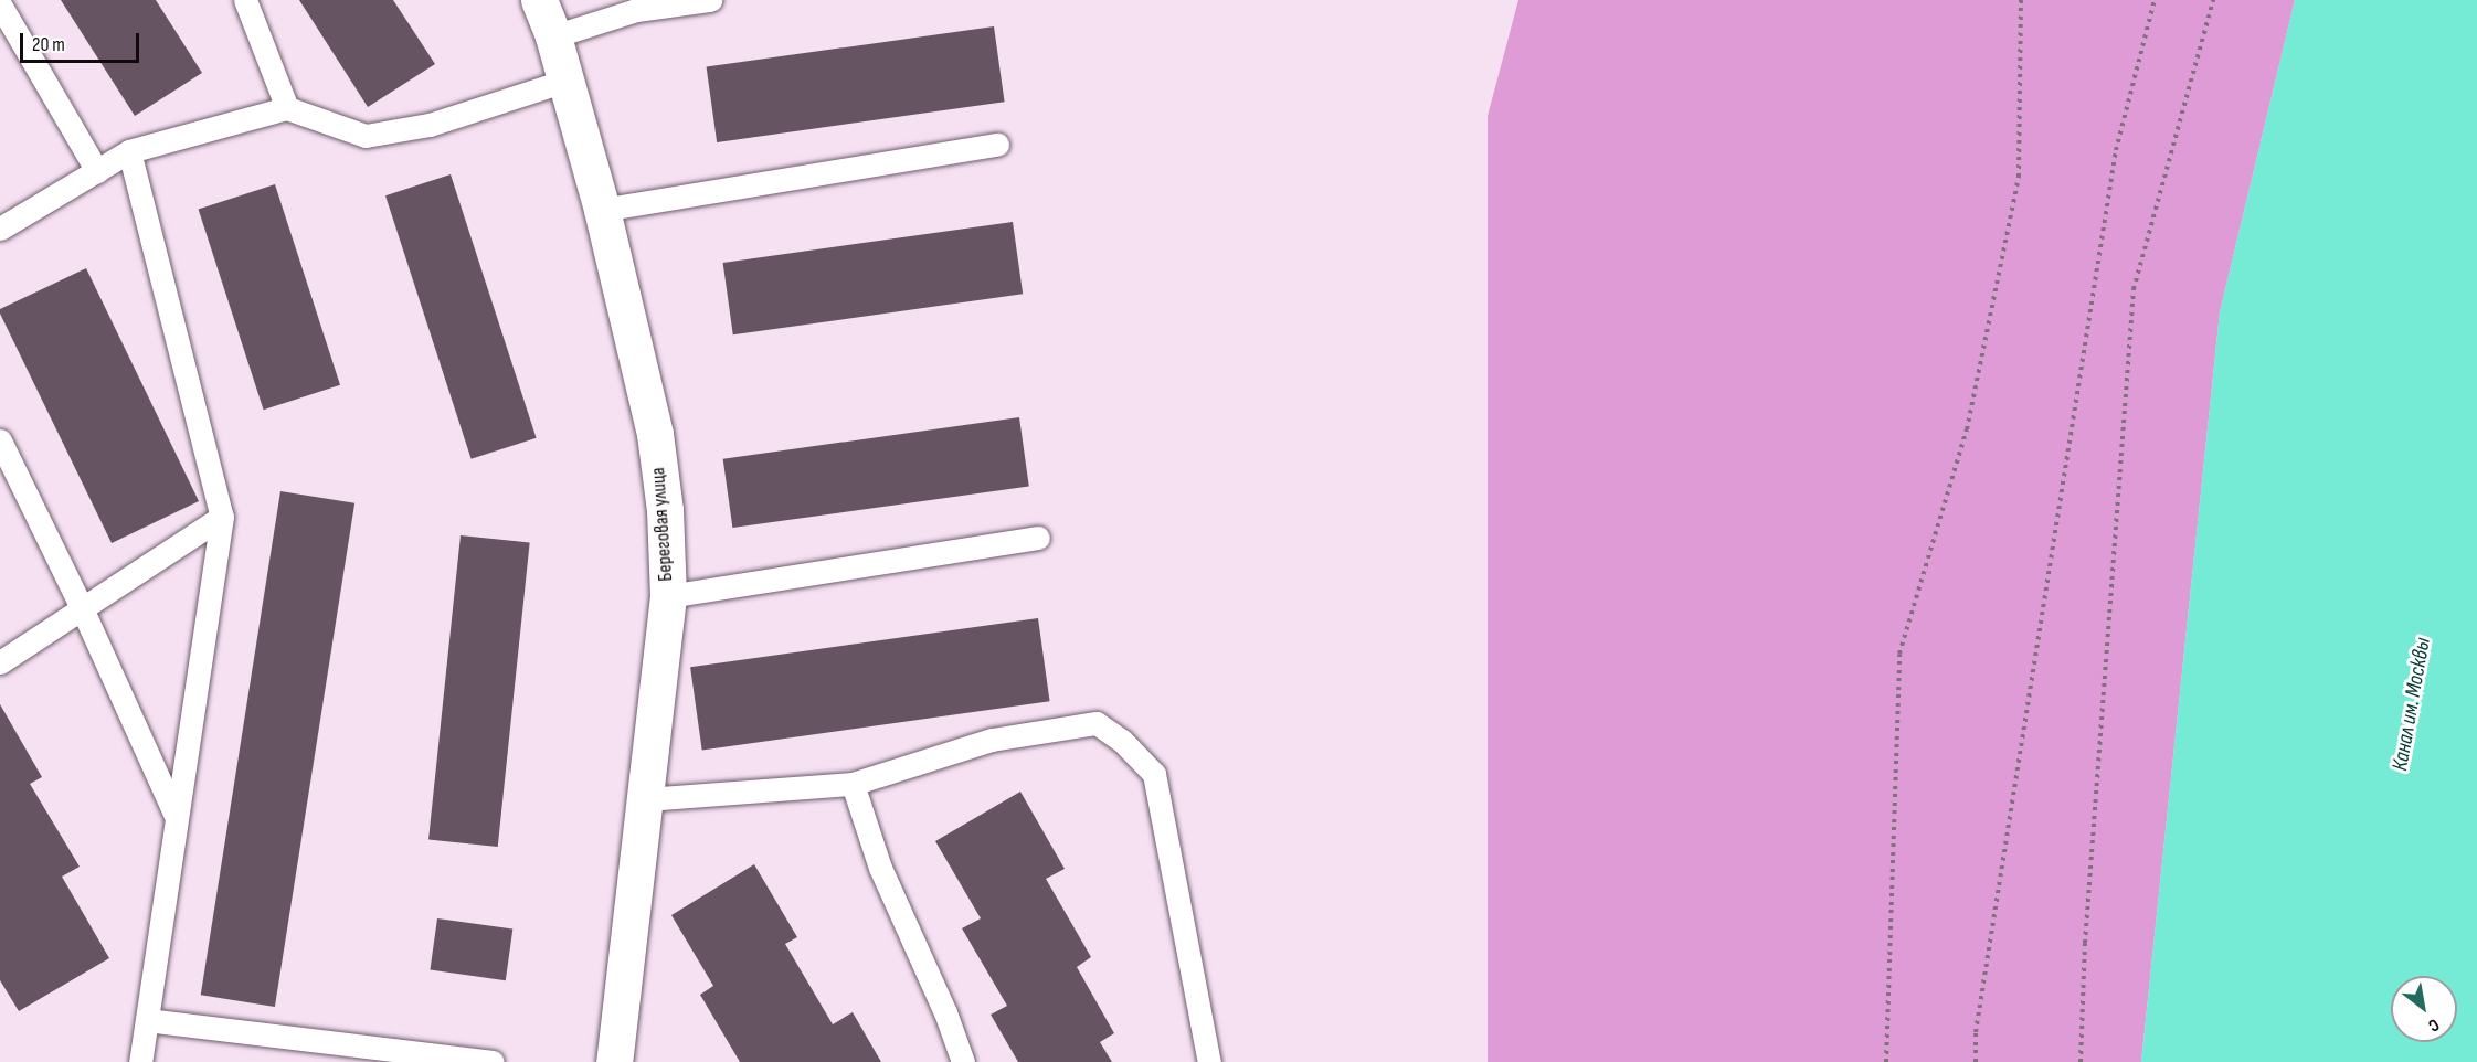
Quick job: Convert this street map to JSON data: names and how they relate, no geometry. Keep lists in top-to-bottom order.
{
  "streets": {
    "street": ["Береговая улица"]
  },
  "water": ["Канал им. Москвы"],
  "scale_bar": "20 m",
  "north": "bottom right"
}
